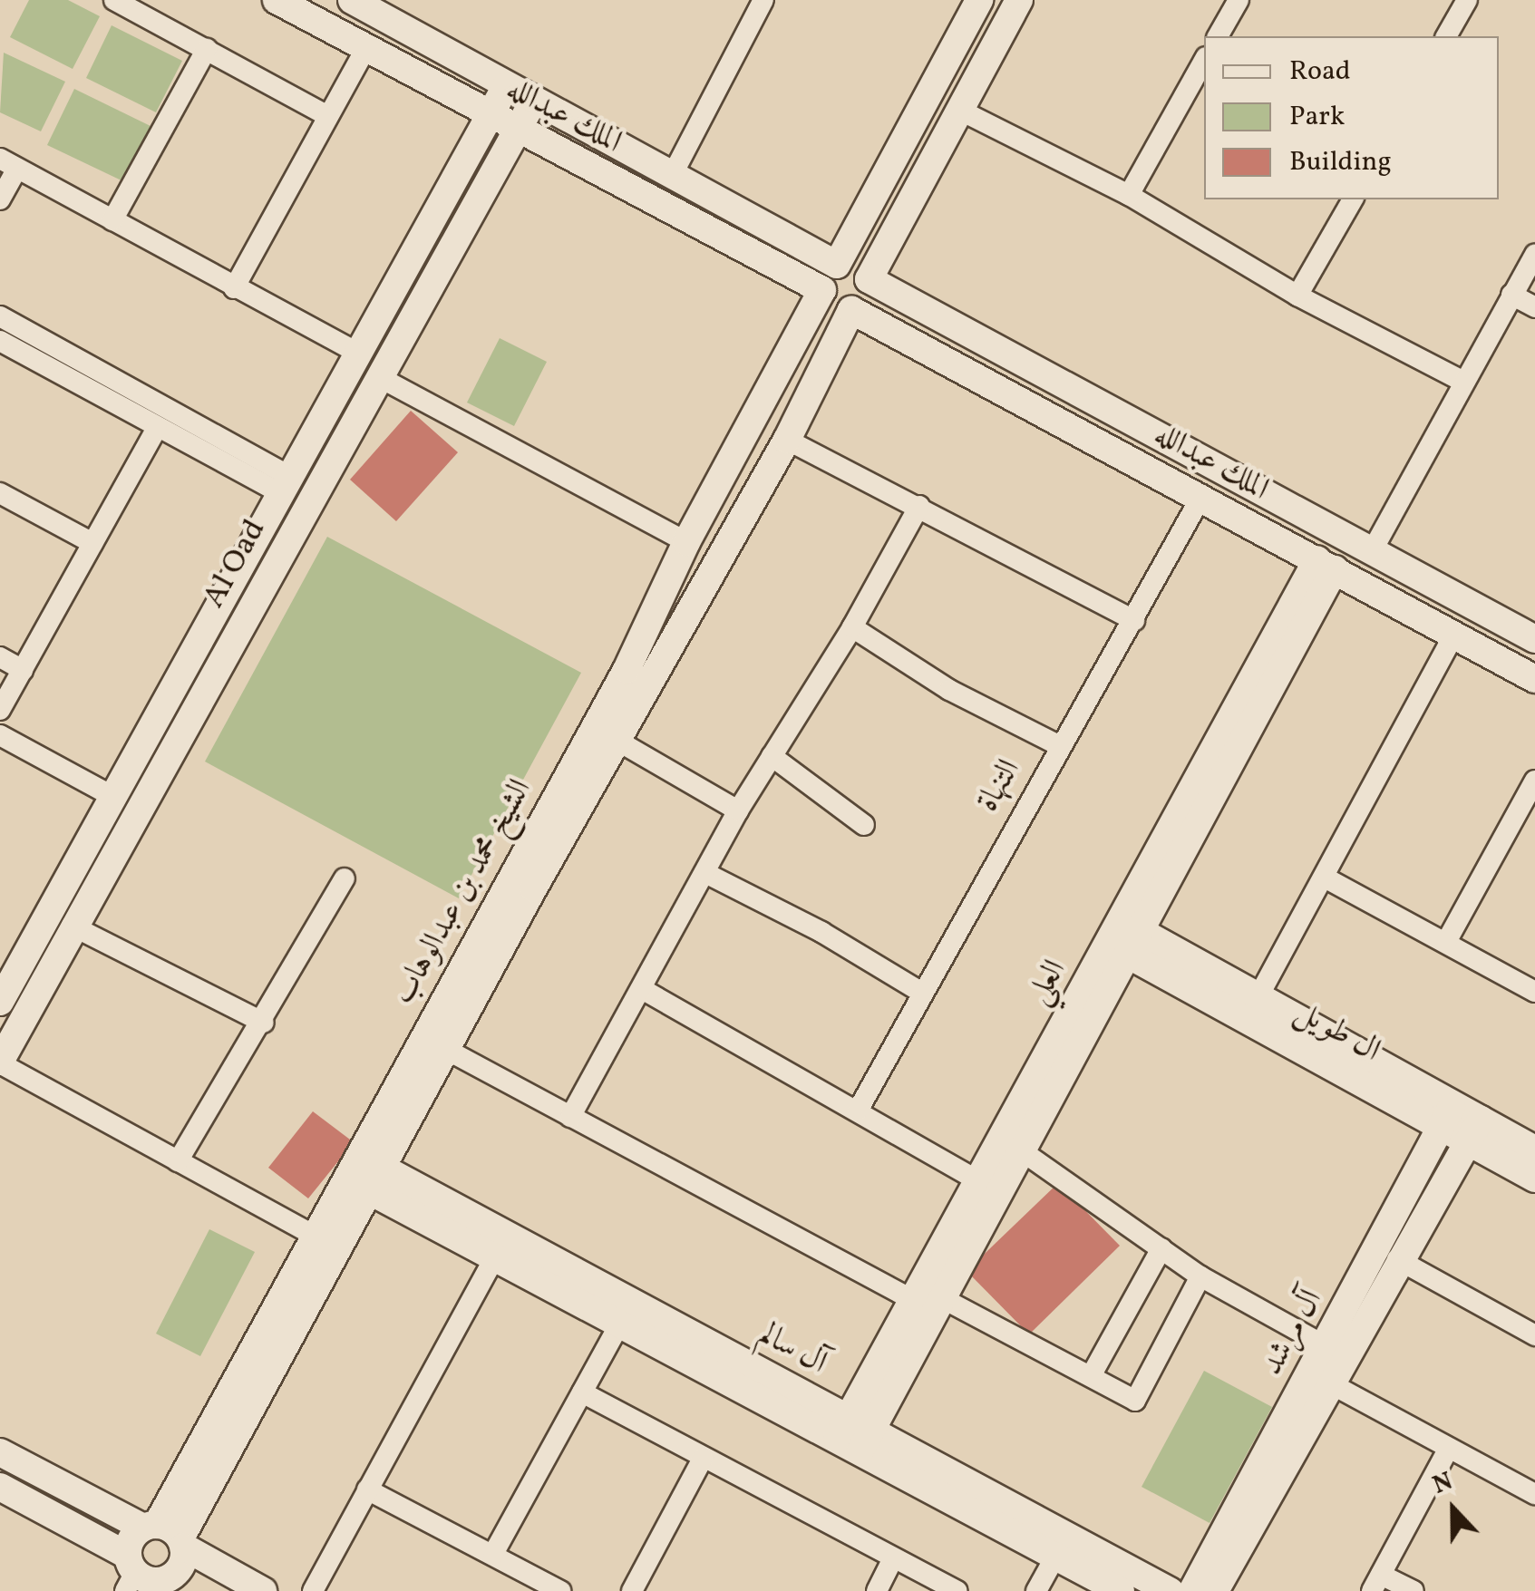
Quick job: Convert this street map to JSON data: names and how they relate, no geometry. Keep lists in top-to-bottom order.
{
  "streets": {
    "street": [
      "الملك عبدالله",
      "Al Oad",
      "التنهاة",
      "الشيخ محمد بن عبدالوهاب",
      "العلي",
      "ال طويل",
      "آل مرشد",
      "آل سالم"
    ]
  },
  "crossings": [
    ["الملك عبدالله", "Al Oad"],
    ["الملك عبدالله", "التنهاة"],
    ["الملك عبدالله", "الشيخ محمد بن عبدالوهاب"],
    ["الملك عبدالله", "العلي"],
    ["الشيخ محمد بن عبدالوهاب", "آل سالم"],
    ["العلي", "ال طويل"],
    ["العلي", "آل سالم"],
    ["ال طويل", "آل مرشد"]
  ],
  "legend": ["Road", "Park", "Building"],
  "north": "top"
}
